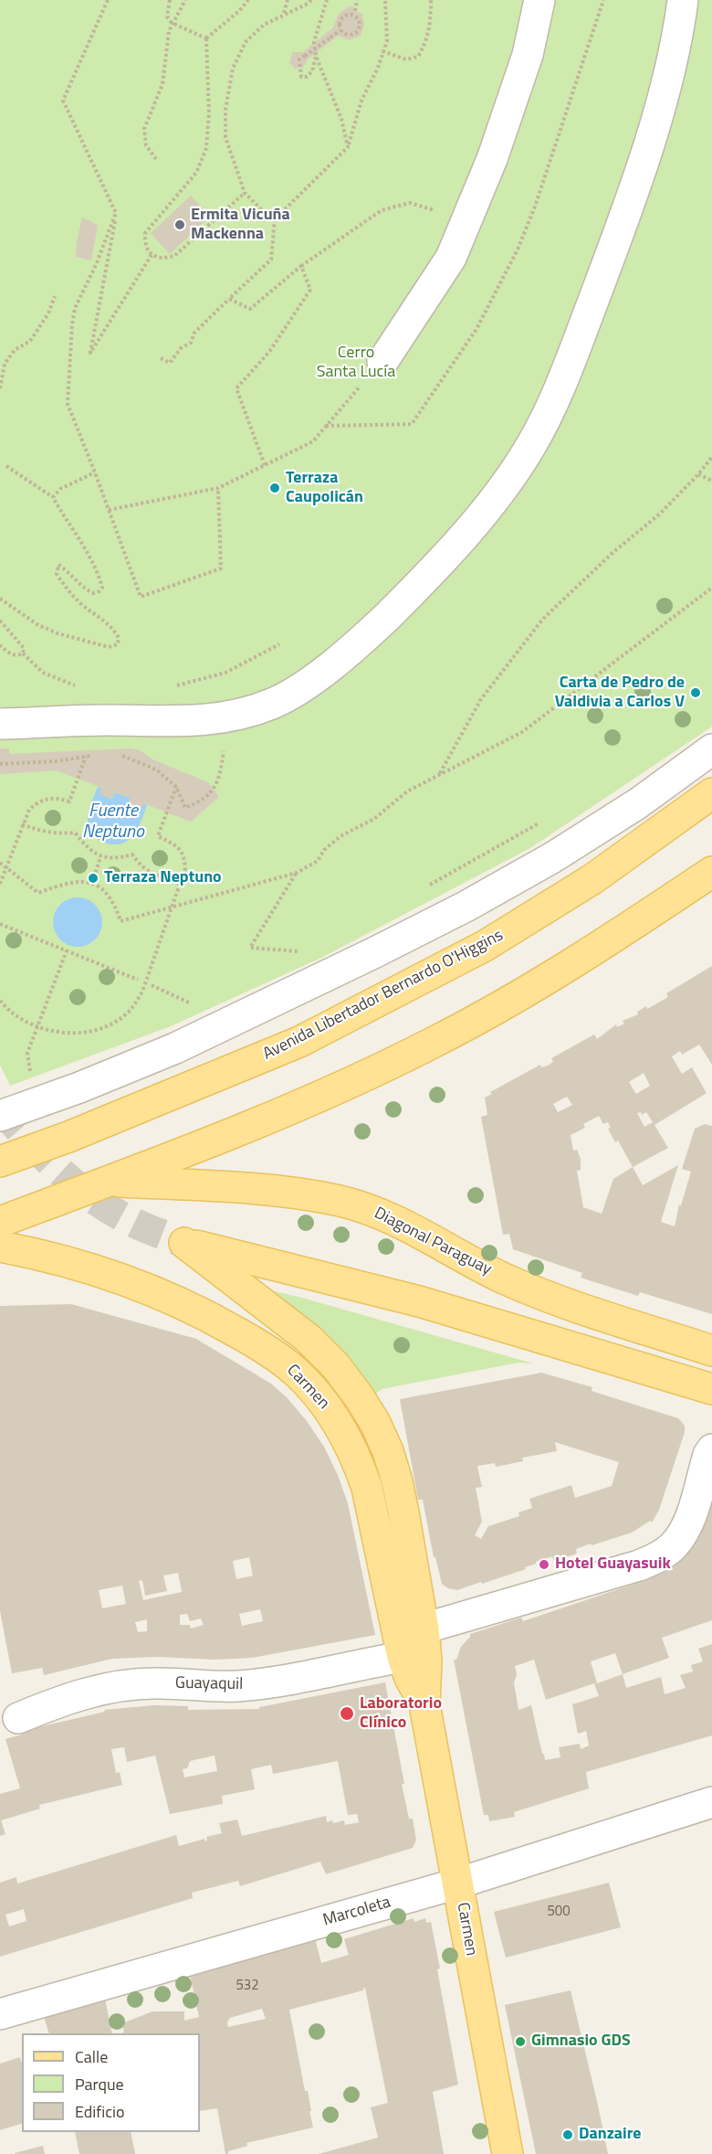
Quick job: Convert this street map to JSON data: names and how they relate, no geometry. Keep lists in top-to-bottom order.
{
  "streets": {
    "main road": ["Avenida Libertador Bernardo O'Higgins", "Diagonal Paraguay", "Carmen"],
    "street": ["Guayaquil", "Marcoleta"]
  },
  "crossings": [
    ["Carmen", "Guayaquil"],
    ["Carmen", "Marcoleta"]
  ],
  "water": ["Fuente Neptuno"],
  "parks": ["Cerro Santa Lucía"],
  "places": [
    "Ermita Vicuña Mackenna",
    "Terraza Caupolicán",
    "Carta de Pedro de Valdivia a Carlos V",
    "Terraza Neptuno",
    "Hotel Guayasuik",
    "Laboratorio Clínico",
    "Gimnasio GDS",
    "Danzaire"
  ],
  "house_numbers": ["500", "532"],
  "legend": ["Calle", "Parque", "Edificio"]
}
